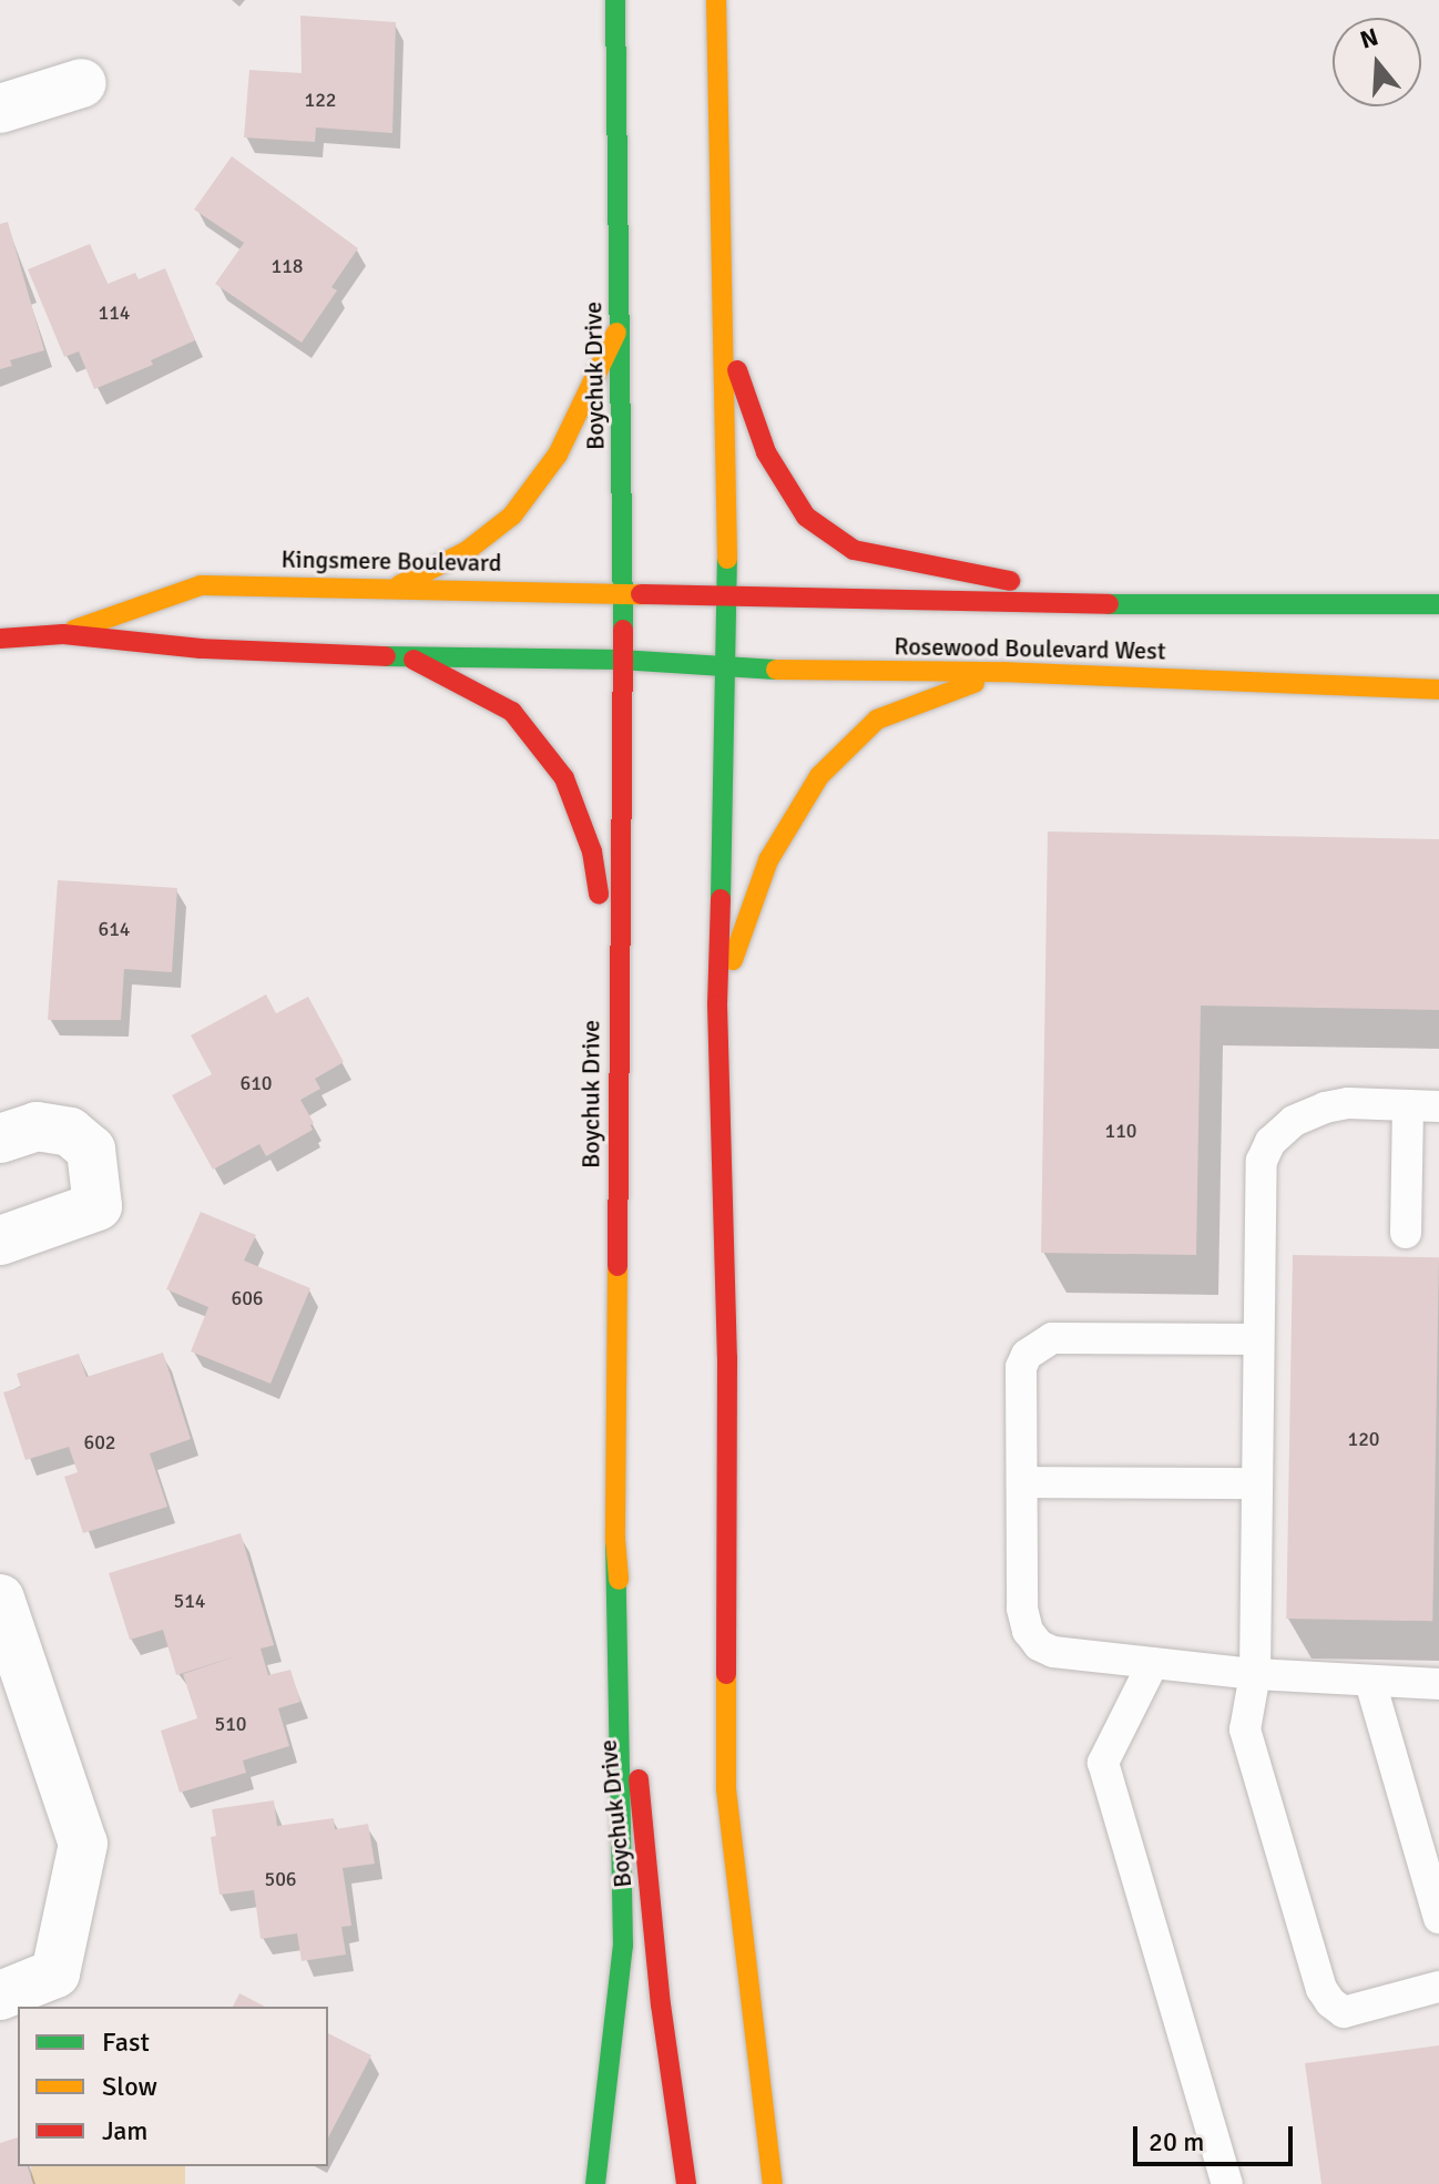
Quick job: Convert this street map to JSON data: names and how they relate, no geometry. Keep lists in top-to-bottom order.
{
  "streets": {
    "main road": ["Boychuk Drive", "Kingsmere Boulevard", "Rosewood Boulevard West"]
  },
  "crossings": [
    ["Boychuk Drive", "Kingsmere Boulevard"],
    ["Boychuk Drive", "Rosewood Boulevard West"],
    ["Kingsmere Boulevard", "Rosewood Boulevard West"]
  ],
  "house_numbers": [
    "122",
    "118",
    "114",
    "614",
    "610",
    "110",
    "606",
    "120",
    "602",
    "514",
    "510",
    "506"
  ],
  "legend": ["Fast", "Slow", "Jam"],
  "scale_bar": "20 m",
  "north": "top"
}
